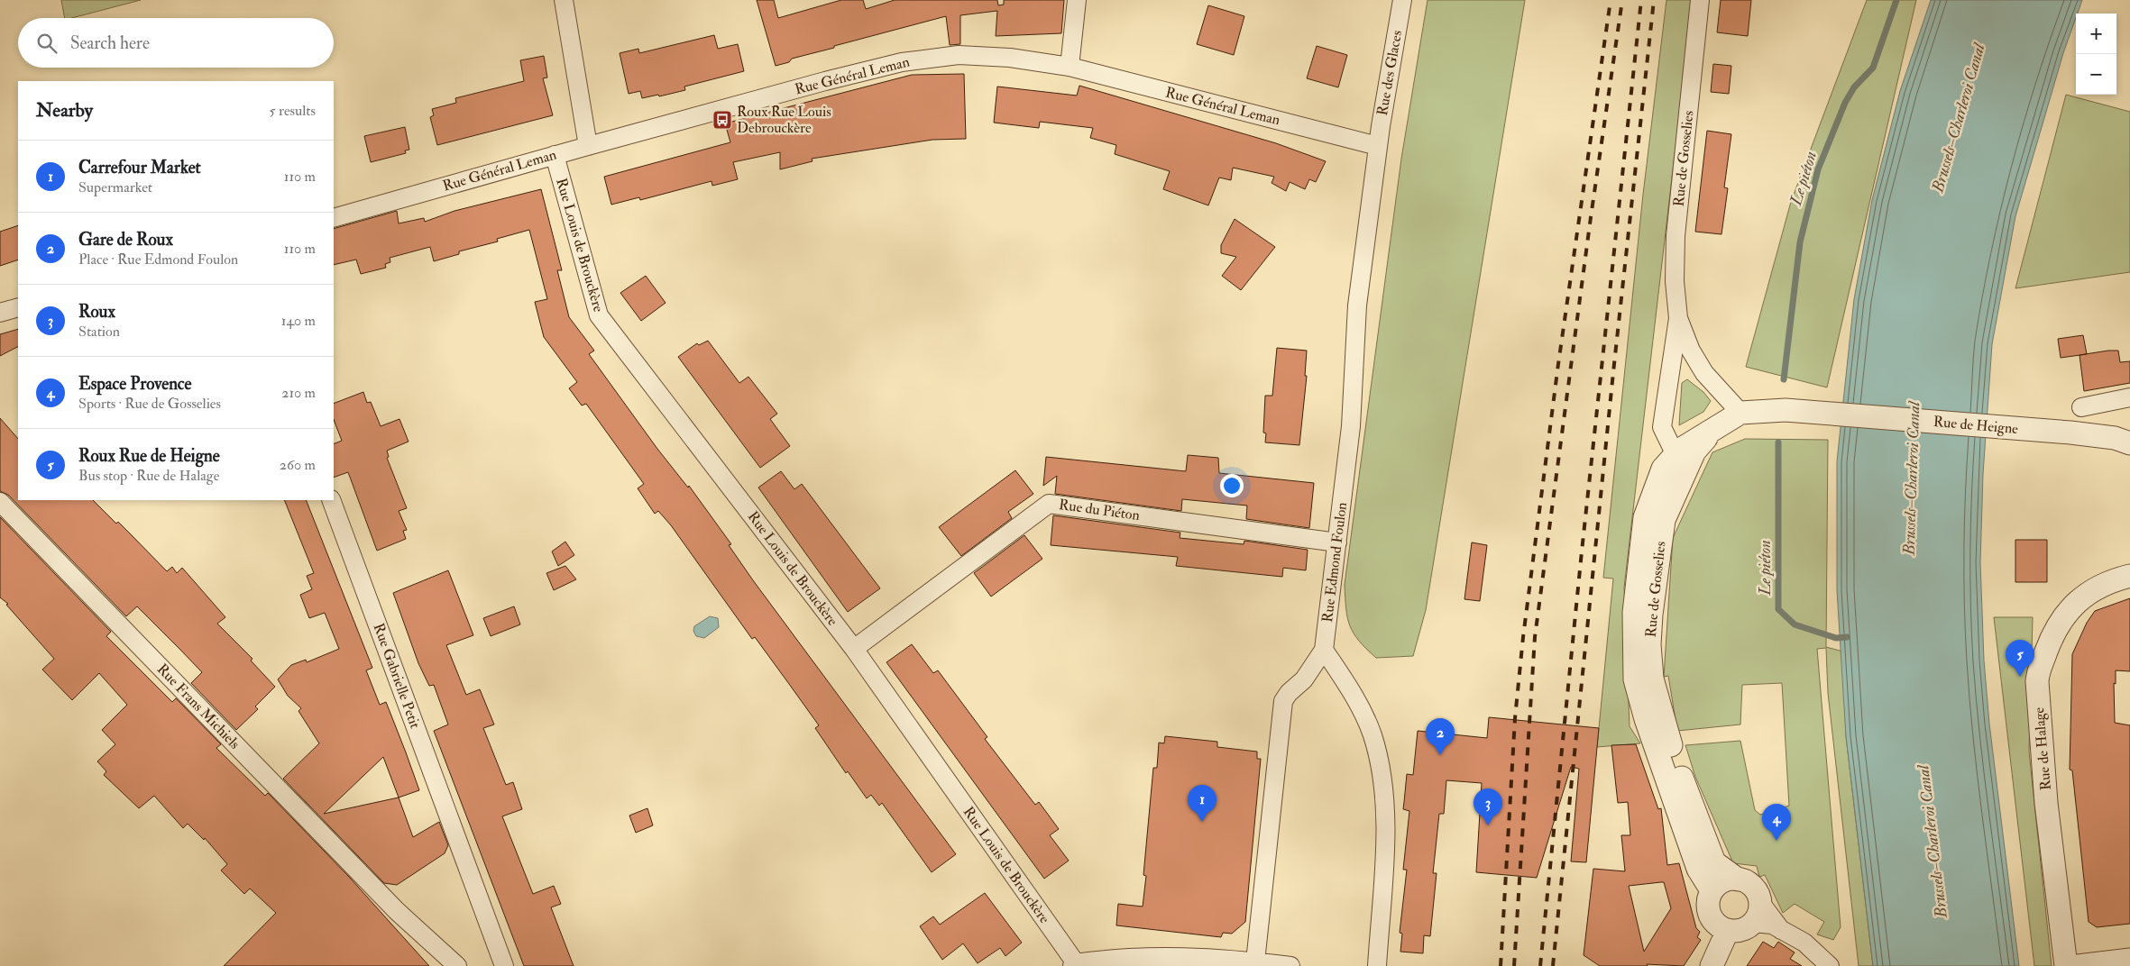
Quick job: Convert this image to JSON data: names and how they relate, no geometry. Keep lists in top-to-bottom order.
{
  "streets": {
    "street": [
      "Rue des Glaces",
      "Rue Général Leman",
      "Rue de Gosselies",
      "Rue Louis de Brouckère",
      "Rue de Heigne",
      "Rue du Piéton",
      "Rue Edmond Foulon",
      "Rue Gabrielle Petit",
      "Rue Frans Michiels",
      "Rue de Halage"
    ]
  },
  "crossings": [
    ["Rue des Glaces", "Rue Général Leman"],
    ["Rue des Glaces", "Rue Edmond Foulon"],
    ["Rue Général Leman", "Rue Louis de Brouckère"],
    ["Rue Général Leman", "Rue Edmond Foulon"],
    ["Rue de Gosselies", "Rue de Heigne"],
    ["Rue Louis de Brouckère", "Rue du Piéton"],
    ["Rue du Piéton", "Rue Edmond Foulon"]
  ],
  "water": ["Brussels–Charleroi Canal", "Le piéton"],
  "places": {
    "bus stop": ["Roux Rue Louis Debrouckère"]
  },
  "page": {
    "map_buttons": ["+", "−"],
    "search": "Search here",
    "heading": ["Nearby", "5 results"],
    "list": [
      {
        "mark": "1",
        "name": "Carrefour Market",
        "note": "Supermarket",
        "value": "110 m"
      },
      {
        "mark": "2",
        "name": "Gare de Roux",
        "note": "Place · Rue Edmond Foulon",
        "value": "110 m"
      },
      {
        "mark": "3",
        "name": "Roux",
        "note": "Station",
        "value": "140 m"
      },
      {
        "mark": "4",
        "name": "Espace Provence",
        "note": "Sports · Rue de Gosselies",
        "value": "210 m"
      },
      {
        "mark": "5",
        "name": "Roux Rue de Heigne",
        "note": "Bus stop · Rue de Halage",
        "value": "260 m"
      }
    ],
    "pins": [
      "5",
      "2",
      "1",
      "3",
      "4"
    ]
  }
}
